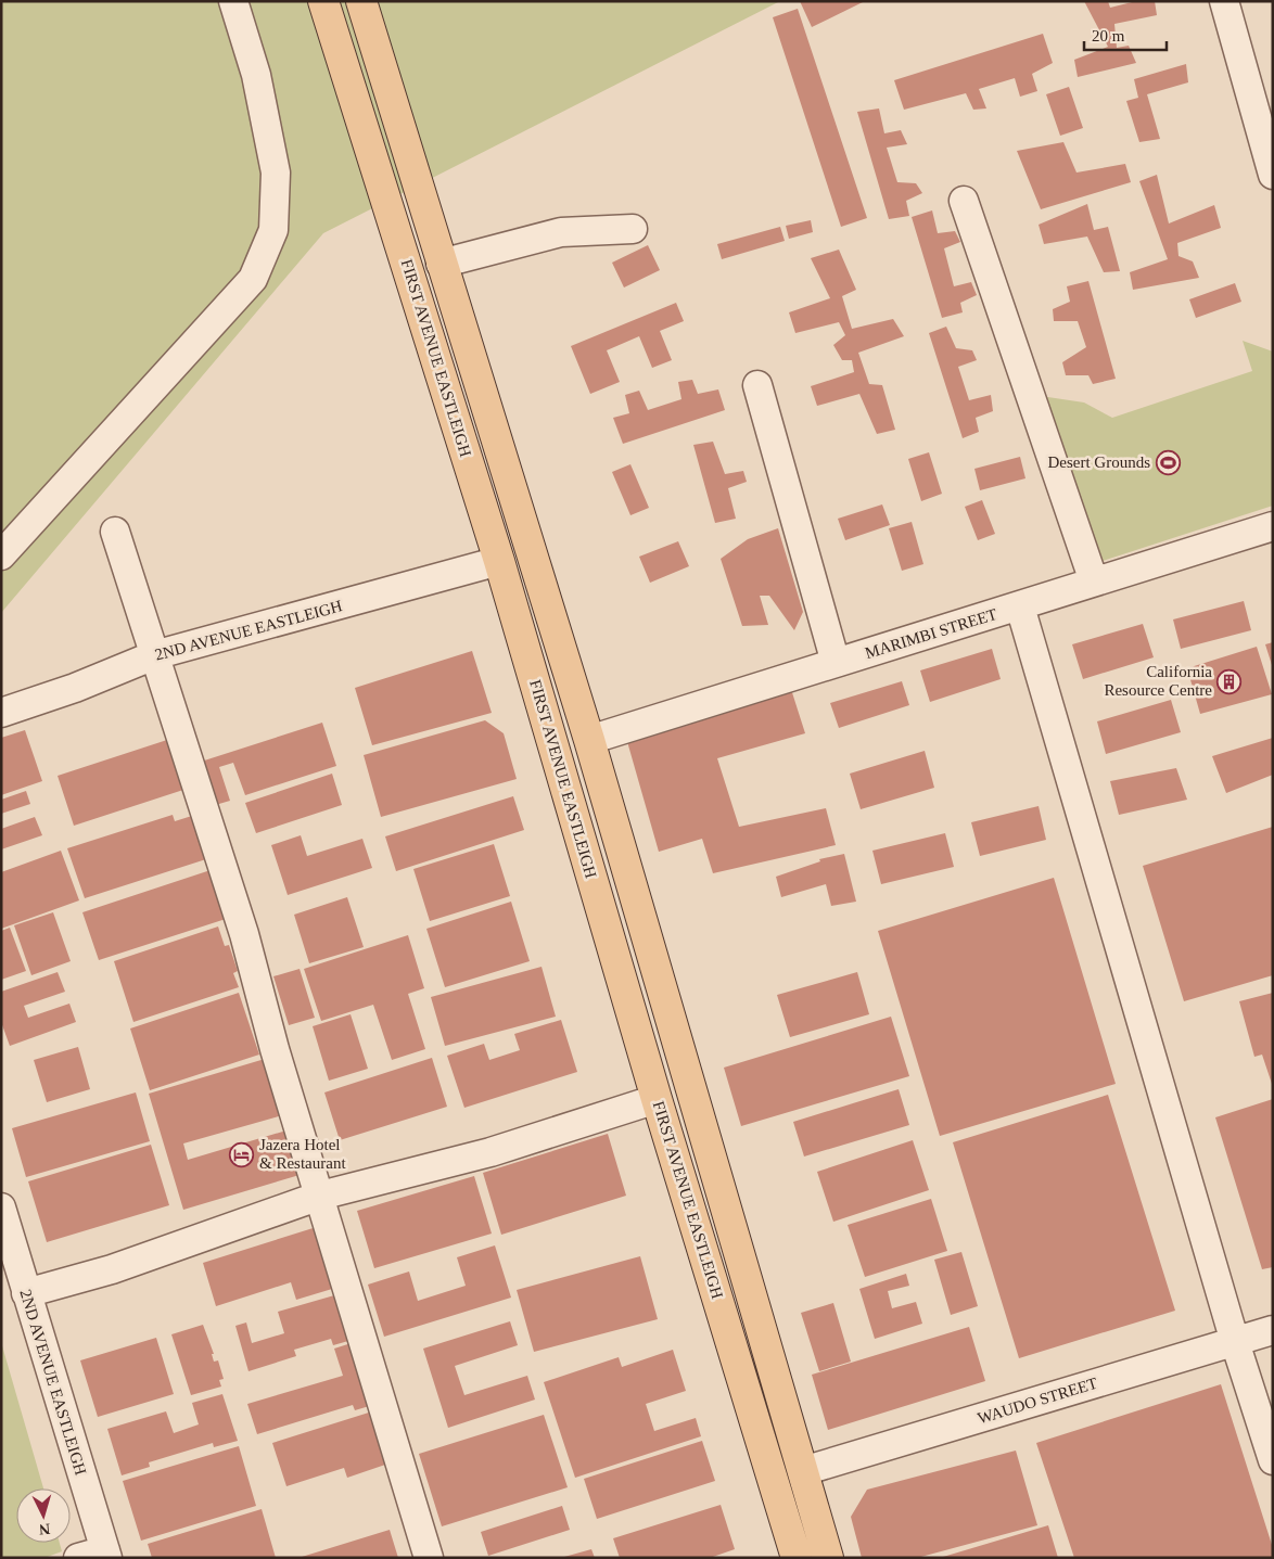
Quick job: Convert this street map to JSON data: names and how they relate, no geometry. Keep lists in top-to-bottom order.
{
  "streets": {
    "main road": ["FIRST AVENUE EASTLEIGH"],
    "street": ["2ND AVENUE EASTLEIGH", "MARIMBI STREET", "WAUDO STREET"]
  },
  "crossings": [
    ["FIRST AVENUE EASTLEIGH", "2ND AVENUE EASTLEIGH"],
    ["FIRST AVENUE EASTLEIGH", "MARIMBI STREET"],
    ["FIRST AVENUE EASTLEIGH", "WAUDO STREET"]
  ],
  "places": {
    "sports": ["Desert Grounds"],
    "building": ["California Resource Centre"],
    "hotel": ["Jazera Hotel & Restaurant"]
  },
  "scale_bar": "20 m",
  "north": "bottom"
}
